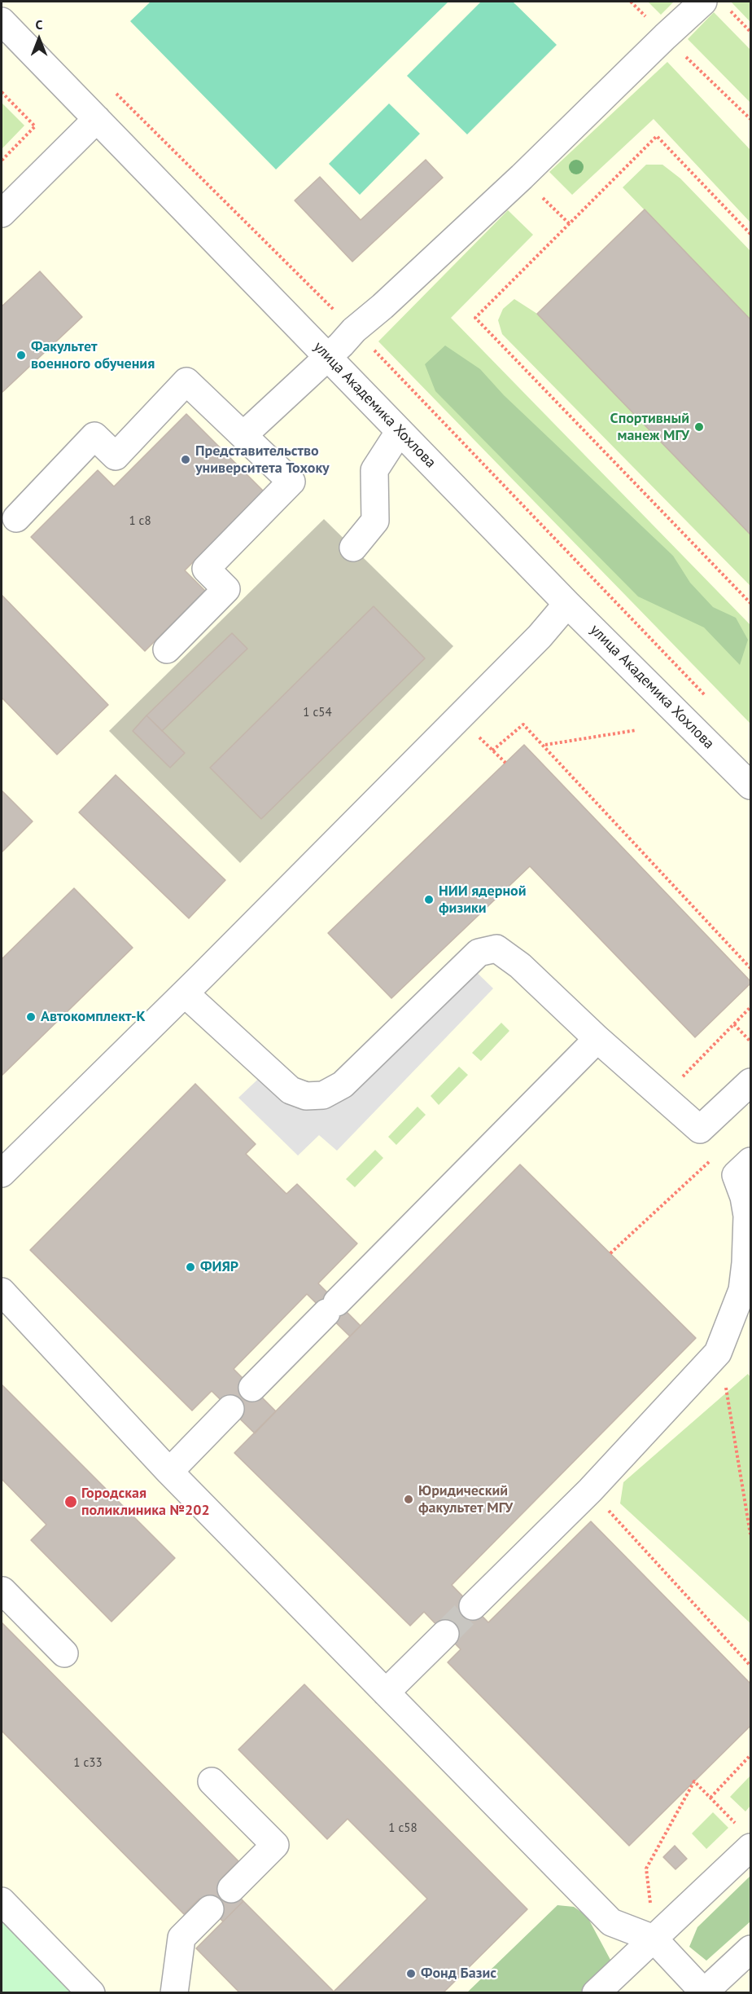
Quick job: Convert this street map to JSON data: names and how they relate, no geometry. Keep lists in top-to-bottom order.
{
  "streets": {
    "street": ["улица Академика Хохлова"]
  },
  "places": [
    "Факультет военного обучения",
    "Спортивный манеж МГУ",
    "Представительство университета Тохоку",
    "НИИ ядерной физики",
    "Автокомплект-К",
    "ФИЯР",
    "Юридический факультет МГУ",
    "Городская поликлиника №202",
    "Фонд Базис"
  ],
  "house_numbers": [
    "1 с8",
    "1 с54",
    "1 с33",
    "1 с58"
  ],
  "north": "top"
}
